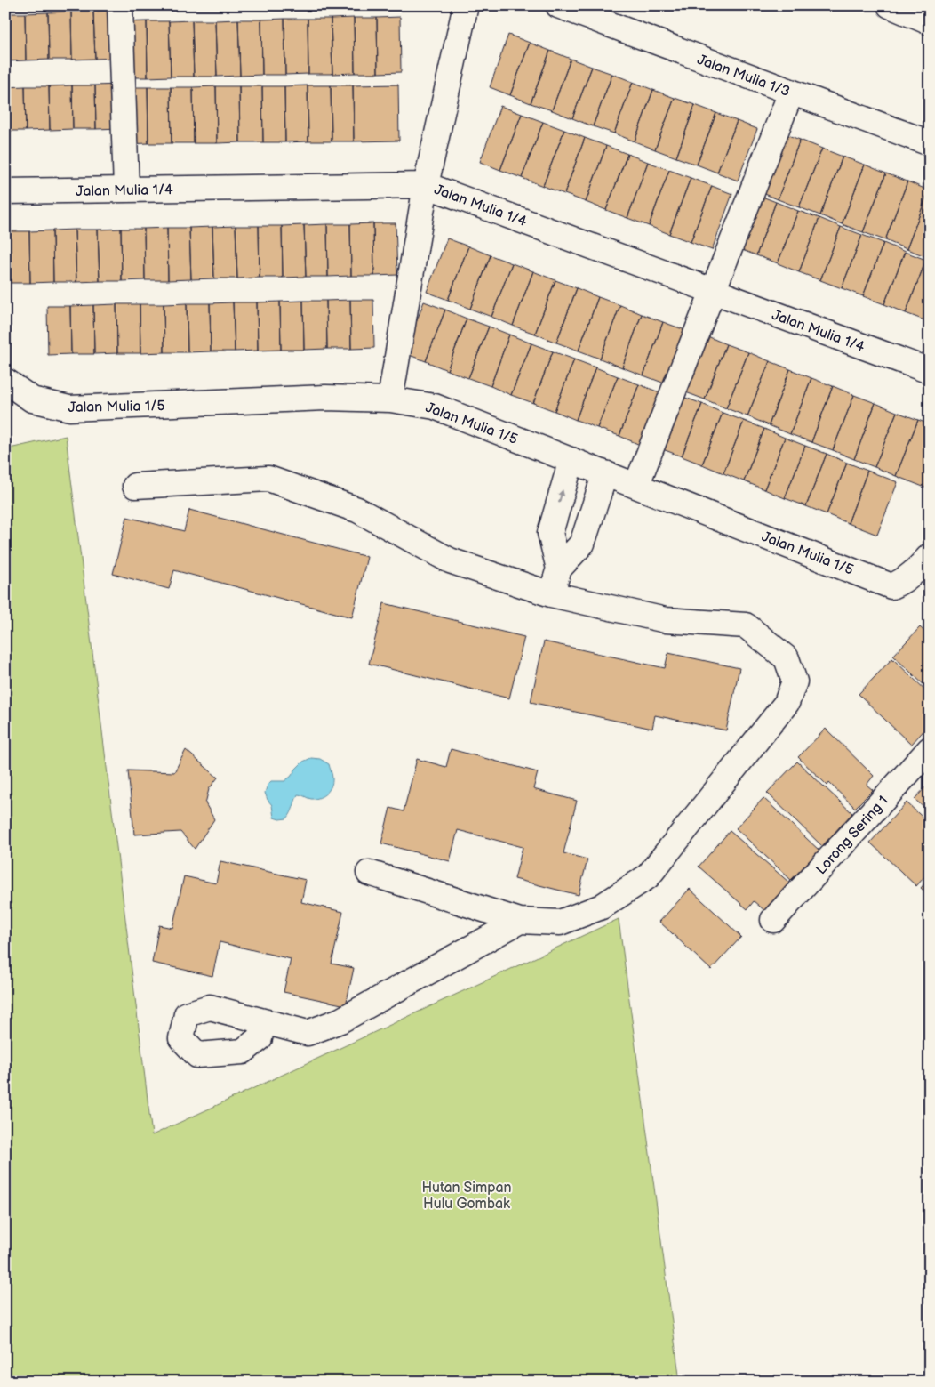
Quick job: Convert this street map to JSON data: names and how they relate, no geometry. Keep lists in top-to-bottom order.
{
  "streets": {
    "street": [
      "Jalan Mulia 1/3",
      "Jalan Mulia 1/4",
      "Jalan Mulia 1/5",
      "Lorong Sering 1"
    ]
  },
  "parks": ["Hutan Simpan Hulu Gombak"]
}
